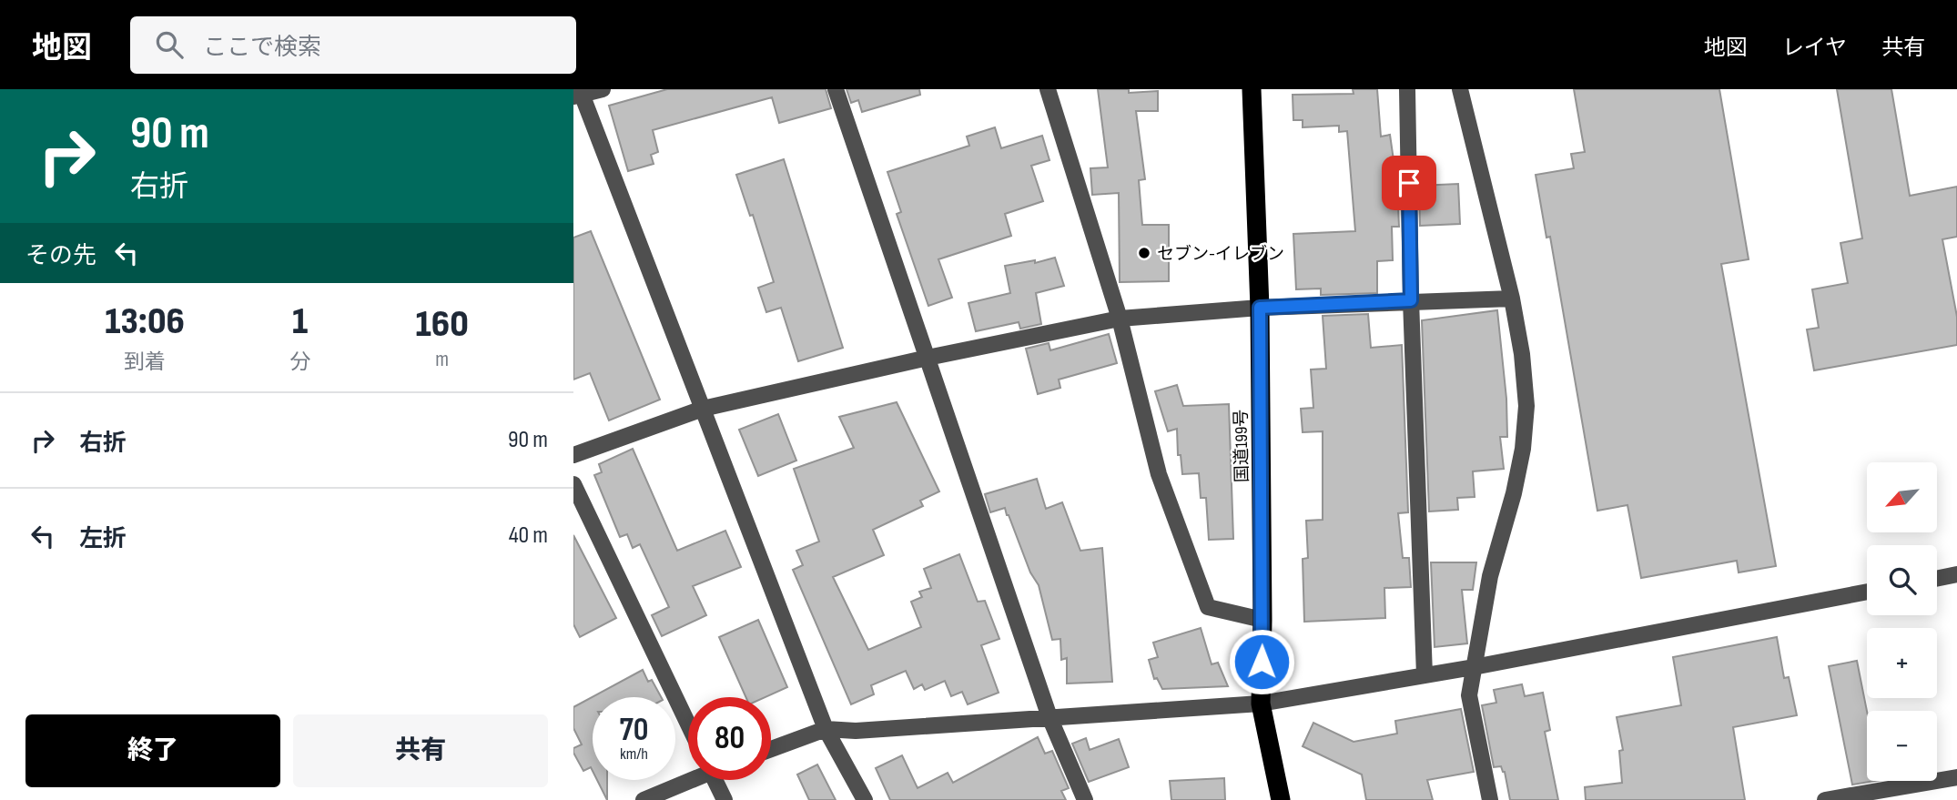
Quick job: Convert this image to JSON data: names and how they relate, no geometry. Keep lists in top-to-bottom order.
{
  "streets": {
    "highway": ["国道199号"]
  },
  "places": ["セブン-イレブン"],
  "north": "bottom left",
  "page": {
    "header": "地図",
    "search": "ここで検索",
    "nav": ["地図", "レイヤ", "共有"],
    "turn": ["90 m", "右折"],
    "then": "その先",
    "eta": [
      "13:06",
      "到着",
      "1",
      "分",
      "160",
      "m"
    ],
    "list": [
      {
        "name": "右折",
        "value": "90 m"
      },
      {
        "name": "左折",
        "value": "40 m"
      }
    ],
    "map_buttons": ["+", "−"],
    "speed": "70 km/h",
    "limit": "80",
    "buttons": ["終了", "共有"]
  }
}
